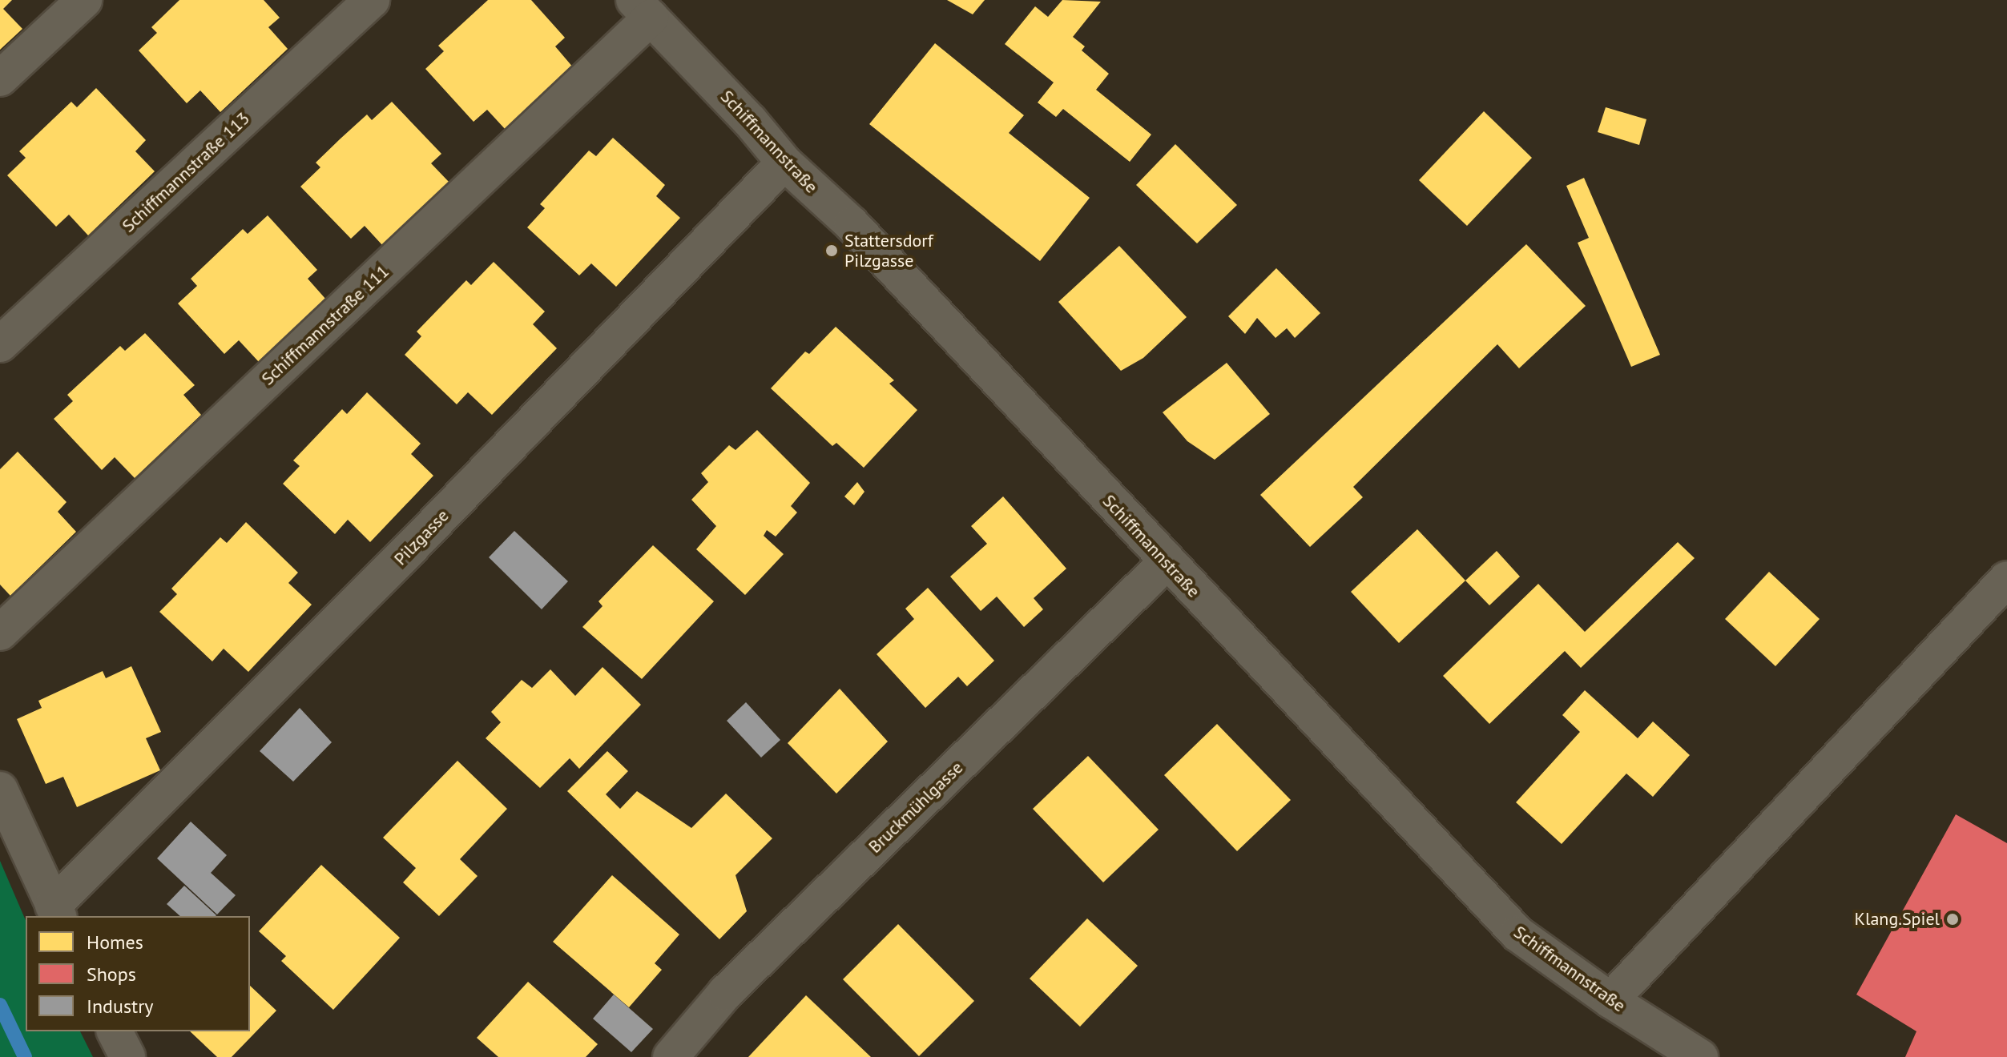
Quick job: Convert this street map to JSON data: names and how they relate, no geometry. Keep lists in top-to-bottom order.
{
  "streets": {
    "street": [
      "Schiffmannstraße",
      "Schiffmannstraße 113",
      "Schiffmannstraße 111",
      "Pilzgasse",
      "Bruckmühlgasse"
    ]
  },
  "crossings": [
    ["Schiffmannstraße", "Schiffmannstraße 111"],
    ["Schiffmannstraße", "Pilzgasse"],
    ["Schiffmannstraße", "Bruckmühlgasse"]
  ],
  "places": ["Stattersdorf Pilzgasse", "Klang.Spiel"],
  "legend": ["Homes", "Shops", "Industry"]
}
